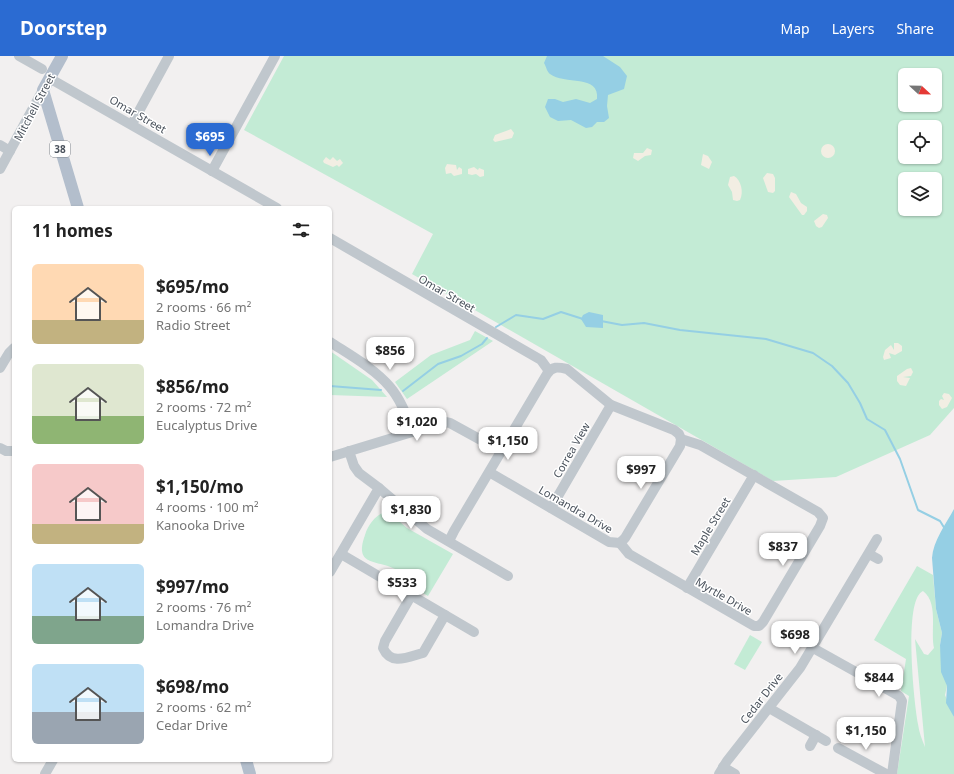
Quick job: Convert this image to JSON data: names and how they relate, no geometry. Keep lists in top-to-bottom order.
{
  "streets": {
    "main road": ["Mitchell Street", "38"],
    "street": [
      "Omar Street",
      "Correa View",
      "Lomandra Drive",
      "Maple Street",
      "Myrtle Drive",
      "Cedar Drive"
    ]
  },
  "crossings": [
    ["Mitchell Street", "Omar Street"],
    ["Mitchell Street", "38"],
    ["Correa View", "Lomandra Drive"],
    ["Lomandra Drive", "Myrtle Drive"],
    ["Maple Street", "Myrtle Drive"]
  ],
  "north": "right",
  "page": {
    "header": "Doorstep",
    "nav": ["Map", "Layers", "Share"],
    "price": [
      "$695",
      "$856",
      "$1,020",
      "$1,150",
      "$997",
      "$1,830",
      "$837",
      "$533",
      "$698",
      "$844",
      "$1,150"
    ],
    "heading": "11 homes",
    "list": [
      {
        "name": "$695/mo",
        "note": "2 rooms · 66 m² · Radio Street"
      },
      {
        "name": "$856/mo",
        "note": "2 rooms · 72 m² · Eucalyptus Drive"
      },
      {
        "name": "$1,150/mo",
        "note": "4 rooms · 100 m² · Kanooka Drive"
      },
      {
        "name": "$997/mo",
        "note": "2 rooms · 76 m² · Lomandra Drive"
      },
      {
        "name": "$698/mo",
        "note": "2 rooms · 62 m² · Cedar Drive"
      }
    ]
  }
}
